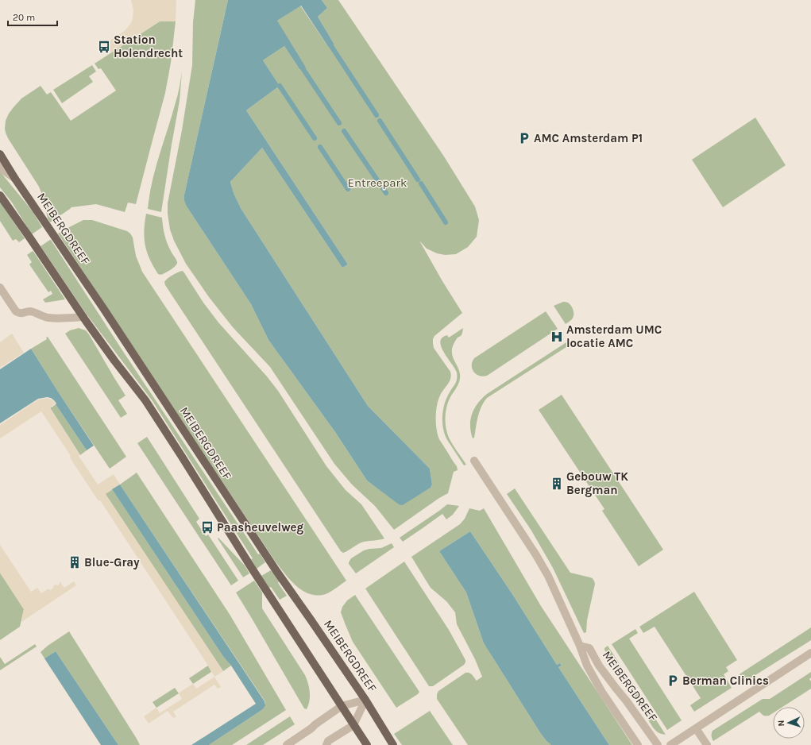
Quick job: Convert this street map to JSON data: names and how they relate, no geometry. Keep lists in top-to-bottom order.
{
  "streets": {
    "main road": ["MEIBERGDREEF"]
  },
  "parks": ["Entreepark"],
  "places": {
    "bus stop": ["Station Holendrecht", "Paasheuvelweg"],
    "parking": ["AMC Amsterdam P1", "Berman Clinics"],
    "hospital": ["Amsterdam UMC locatie AMC"],
    "building": ["Gebouw TK Bergman", "Blue-Gray"]
  },
  "scale_bar": "20 m",
  "north": "left"
}
